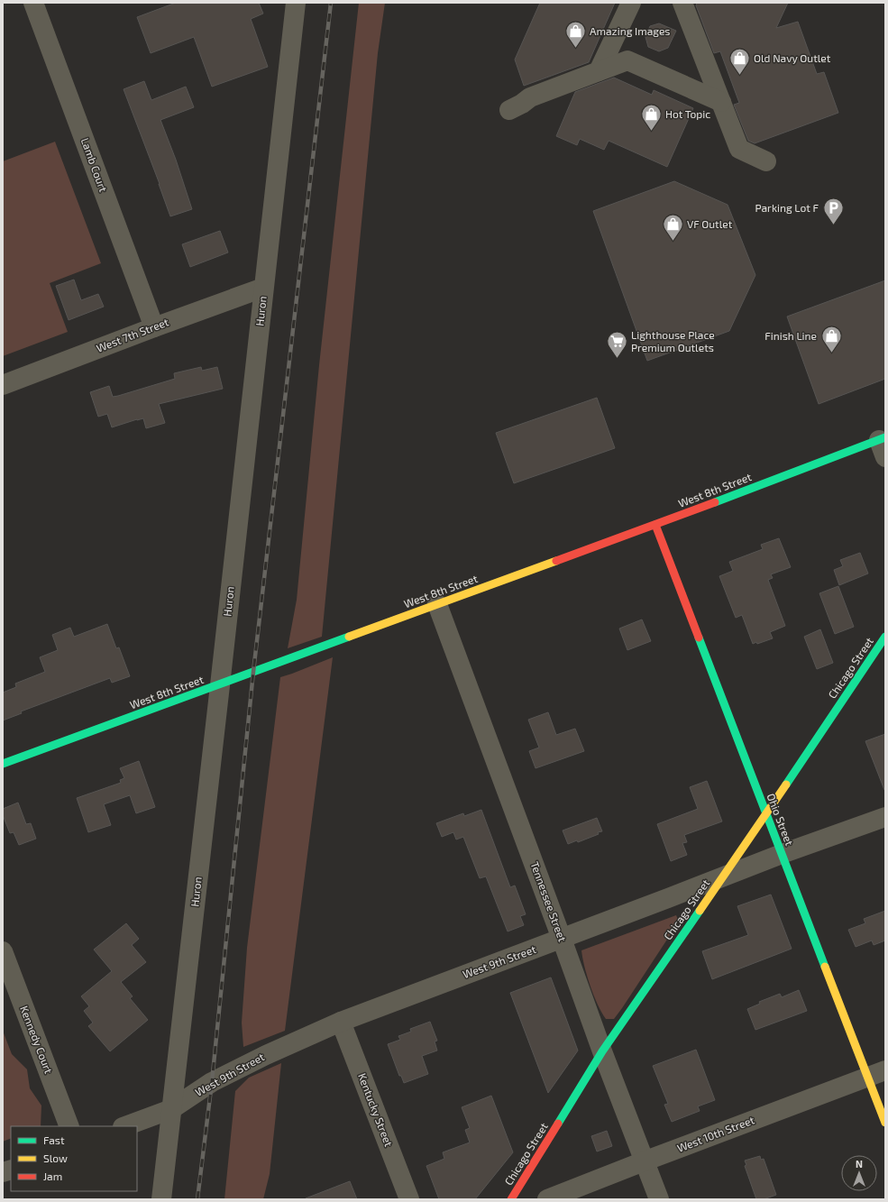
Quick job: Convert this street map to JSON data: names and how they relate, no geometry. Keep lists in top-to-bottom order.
{
  "streets": {
    "street": [
      "Lamb Court",
      "Huron",
      "West 7th Street",
      "West 8th Street",
      "Chicago Street",
      "Ohio Street",
      "Tennessee Street",
      "West 9th Street",
      "Kennedy Court",
      "Kentucky Street",
      "West 10th Street"
    ]
  },
  "crossings": [
    ["Lamb Court", "West 7th Street"],
    ["Huron", "West 7th Street"],
    ["Huron", "West 8th Street"],
    ["Huron", "West 9th Street"],
    ["West 8th Street", "Ohio Street"],
    ["West 8th Street", "Tennessee Street"],
    ["Chicago Street", "Ohio Street"],
    ["Chicago Street", "Tennessee Street"],
    ["Chicago Street", "West 9th Street"],
    ["Ohio Street", "West 9th Street"],
    ["Ohio Street", "West 10th Street"],
    ["Tennessee Street", "West 9th Street"],
    ["Tennessee Street", "West 10th Street"],
    ["West 9th Street", "Kentucky Street"]
  ],
  "places": {
    "shop": [
      "Amazing Images",
      "Old Navy Outlet",
      "Hot Topic",
      "VF Outlet",
      "Finish Line"
    ],
    "parking": ["Parking Lot F"],
    "supermarket": ["Lighthouse Place Premium Outlets"]
  },
  "legend": ["Fast", "Slow", "Jam"],
  "north": "top"
}
